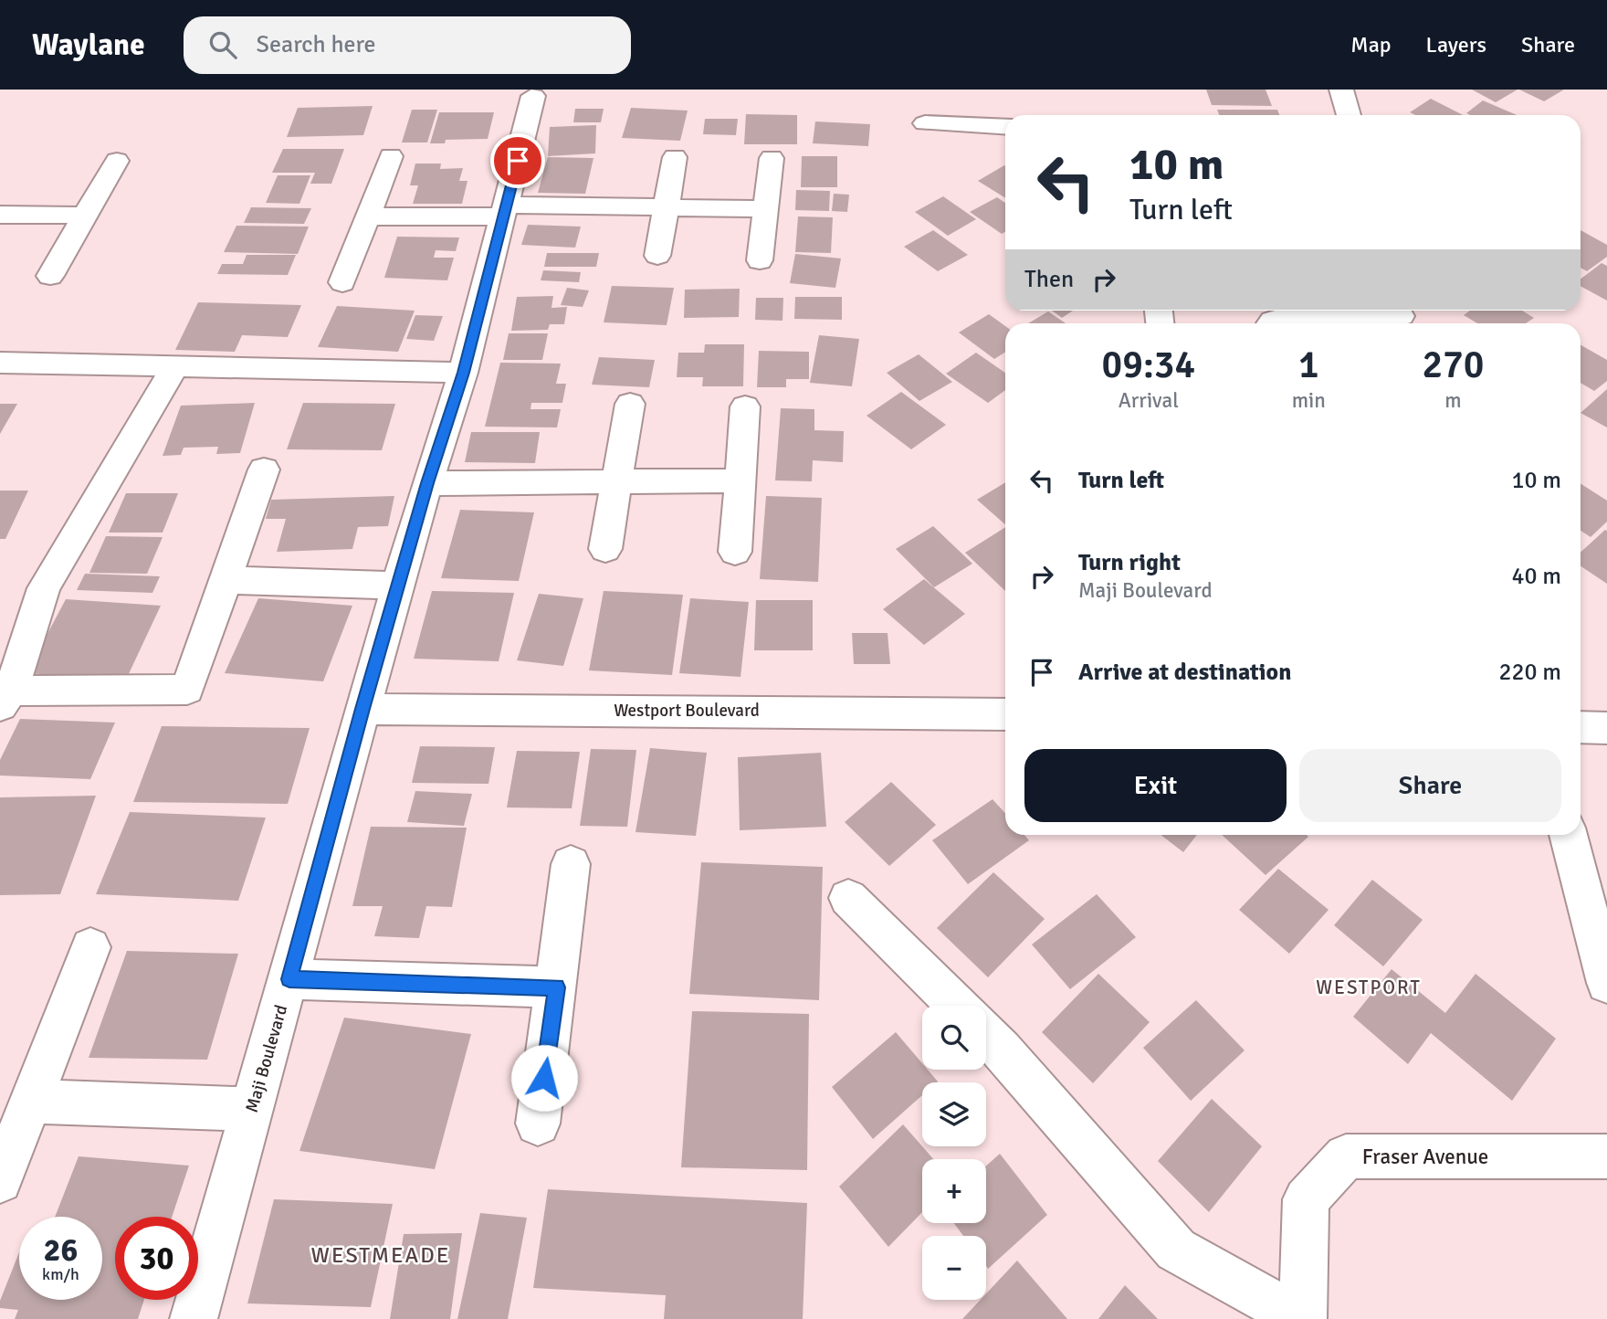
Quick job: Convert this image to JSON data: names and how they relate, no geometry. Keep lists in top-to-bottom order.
{
  "streets": {
    "street": ["Westport Boulevard", "Maji Boulevard", "Fraser Avenue"]
  },
  "crossings": [
    ["Westport Boulevard", "Maji Boulevard"]
  ],
  "districts": ["WESTPORT", "WESTMEADE"],
  "page": {
    "header": "Waylane",
    "search": "Search here",
    "nav": ["Map", "Layers", "Share"],
    "turn": ["10 m", "Turn left"],
    "then": "Then",
    "eta": [
      "09:34",
      "Arrival",
      "1",
      "min",
      "270",
      "m"
    ],
    "list": [
      {
        "name": "Turn left",
        "value": "10 m"
      },
      {
        "name": "Turn right",
        "note": "Maji Boulevard",
        "value": "40 m"
      },
      {
        "name": "Arrive at destination",
        "value": "220 m"
      }
    ],
    "buttons": ["Exit", "Share"],
    "map_buttons": ["+", "−"],
    "speed": "26 km/h",
    "limit": "30"
  }
}
